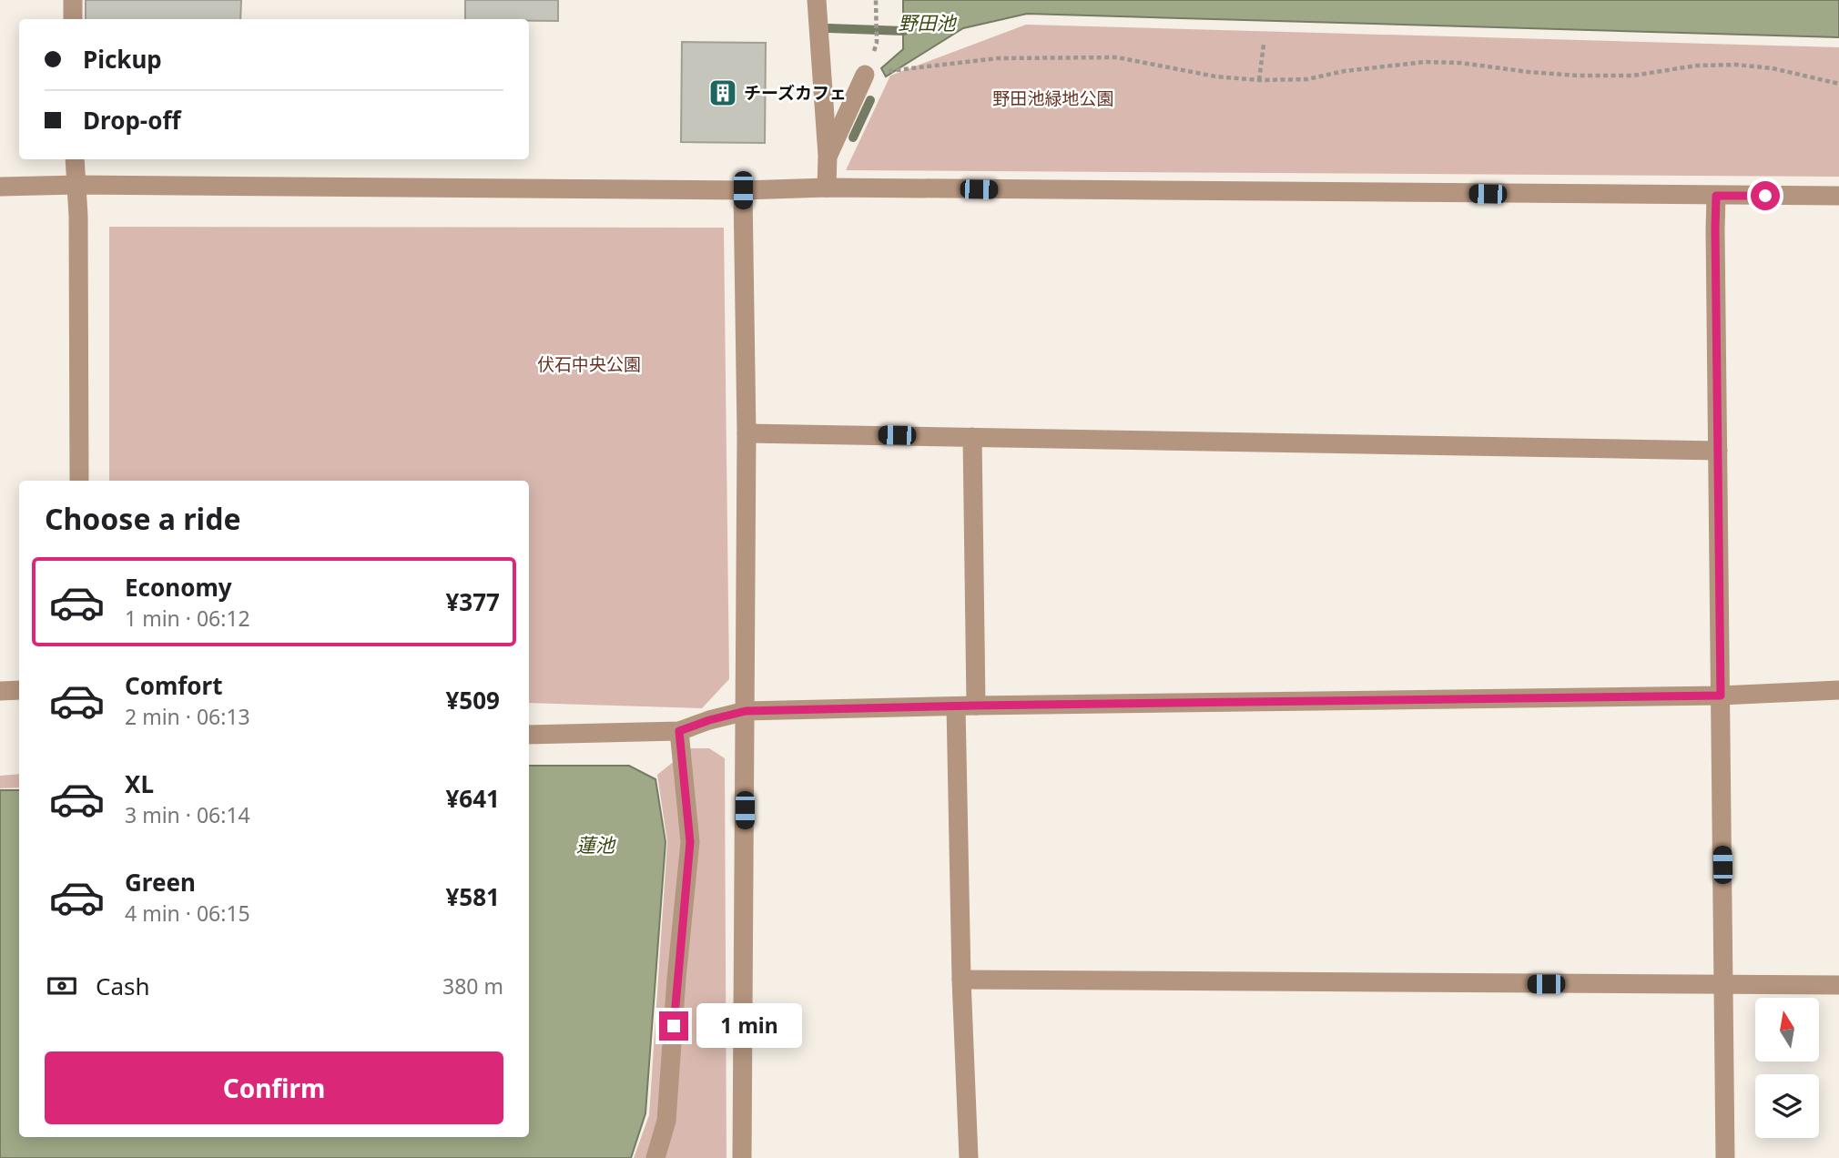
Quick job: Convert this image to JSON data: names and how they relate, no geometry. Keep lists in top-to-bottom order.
{
  "water": ["野田池", "蓮池"],
  "parks": ["野田池緑地公園", "伏石中央公園"],
  "places": {
    "building": ["チーズカフェ"]
  },
  "north": "top",
  "page": {
    "banner": ["Pickup", "Drop-off"],
    "heading": "Choose a ride",
    "list": [
      {
        "name": "Economy",
        "note": "1 min · 06:12",
        "value": "¥377"
      },
      {
        "name": "Comfort",
        "note": "2 min · 06:13",
        "value": "¥509"
      },
      {
        "name": "XL",
        "note": "3 min · 06:14",
        "value": "¥641"
      },
      {
        "name": "Green",
        "note": "4 min · 06:15",
        "value": "¥581"
      }
    ],
    "pay": ["Cash", "380 m"],
    "bubble": "1 min",
    "buttons": "Confirm"
  }
}
